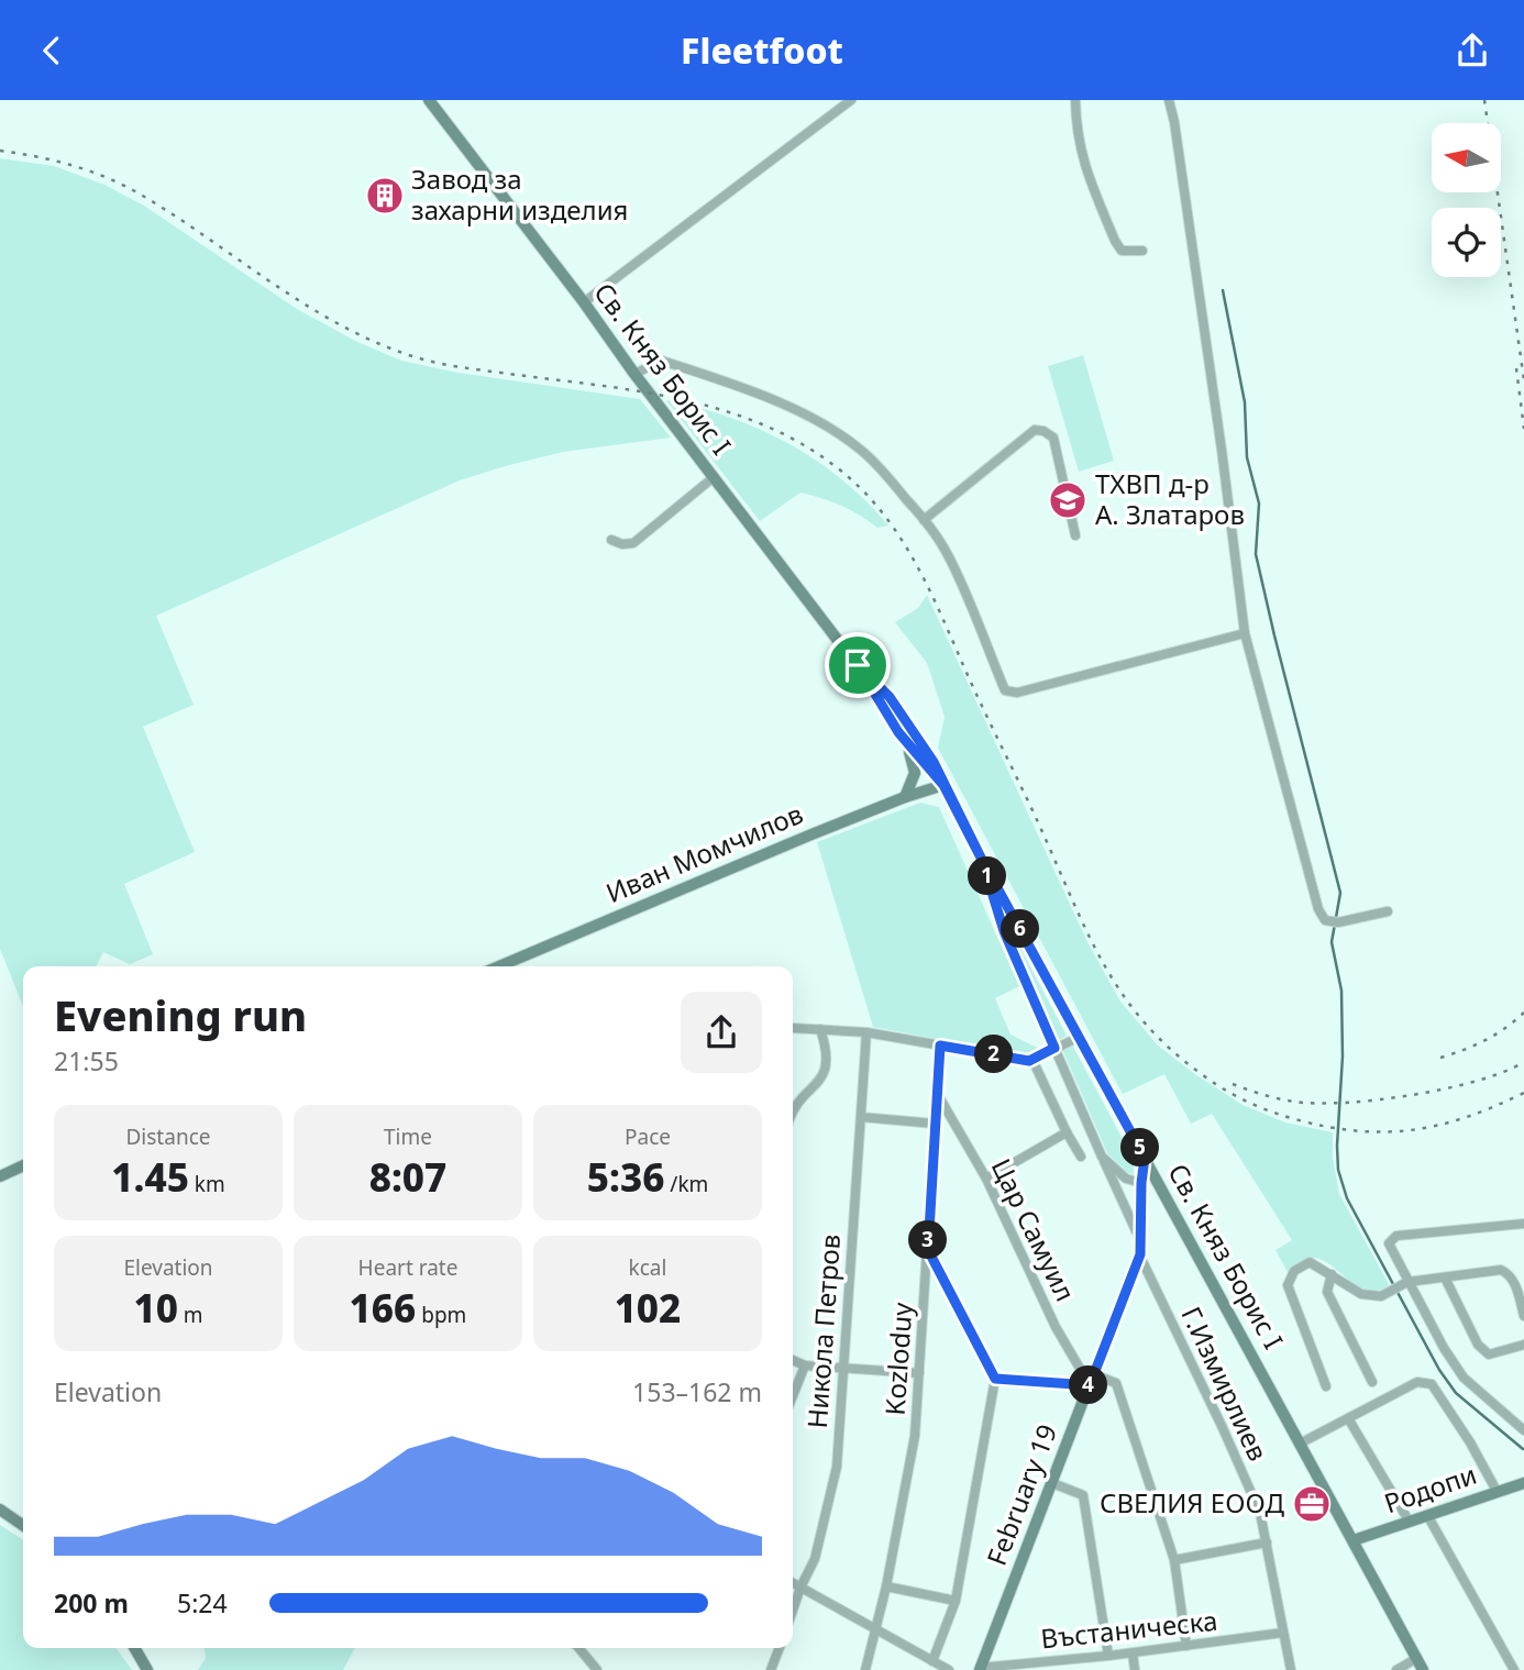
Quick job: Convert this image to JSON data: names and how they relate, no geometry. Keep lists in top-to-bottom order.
{
  "streets": {
    "street": [
      "Св. Княз Борис I",
      "Иван Момчилов",
      "Цар Самуил",
      "Никола Петров",
      "Kozloduy",
      "Г.Измирлиев",
      "Родопи",
      "February 19",
      "Въстаническа"
    ]
  },
  "crossings": [
    ["Св. Княз Борис I", "Иван Момчилов"],
    ["Св. Княз Борис I", "Родопи"],
    ["Св. Княз Борис I", "February 19"],
    ["Цар Самуил", "Kozloduy"],
    ["Цар Самуил", "February 19"],
    ["Цар Самуил", "Въстаническа"],
    ["Г.Измирлиев", "February 19"],
    ["Г.Измирлиев", "Въстаническа"],
    ["February 19", "Въстаническа"]
  ],
  "places": {
    "building": ["Завод за захарни изделия"],
    "school or university": ["ТХВП д-р А. Златаров"],
    "office": ["СВЕЛИЯ ЕООД"]
  },
  "north": "left",
  "page": {
    "header": "Fleetfoot",
    "pins": [
      "1",
      "6",
      "2",
      "5",
      "3",
      "4"
    ],
    "heading": ["Evening run", "21:55"],
    "stats": [
      ["Distance", "1.45 km"],
      ["Time", "8:07"],
      ["Pace", "5:36 /km"],
      ["Elevation", "10 m"],
      ["Heart rate", "166 bpm"],
      ["kcal", "102"]
    ],
    "chart": ["Elevation", "153–162 m"],
    "list": [
      {
        "name": "200 m",
        "note": "5:24"
      }
    ]
  }
}
